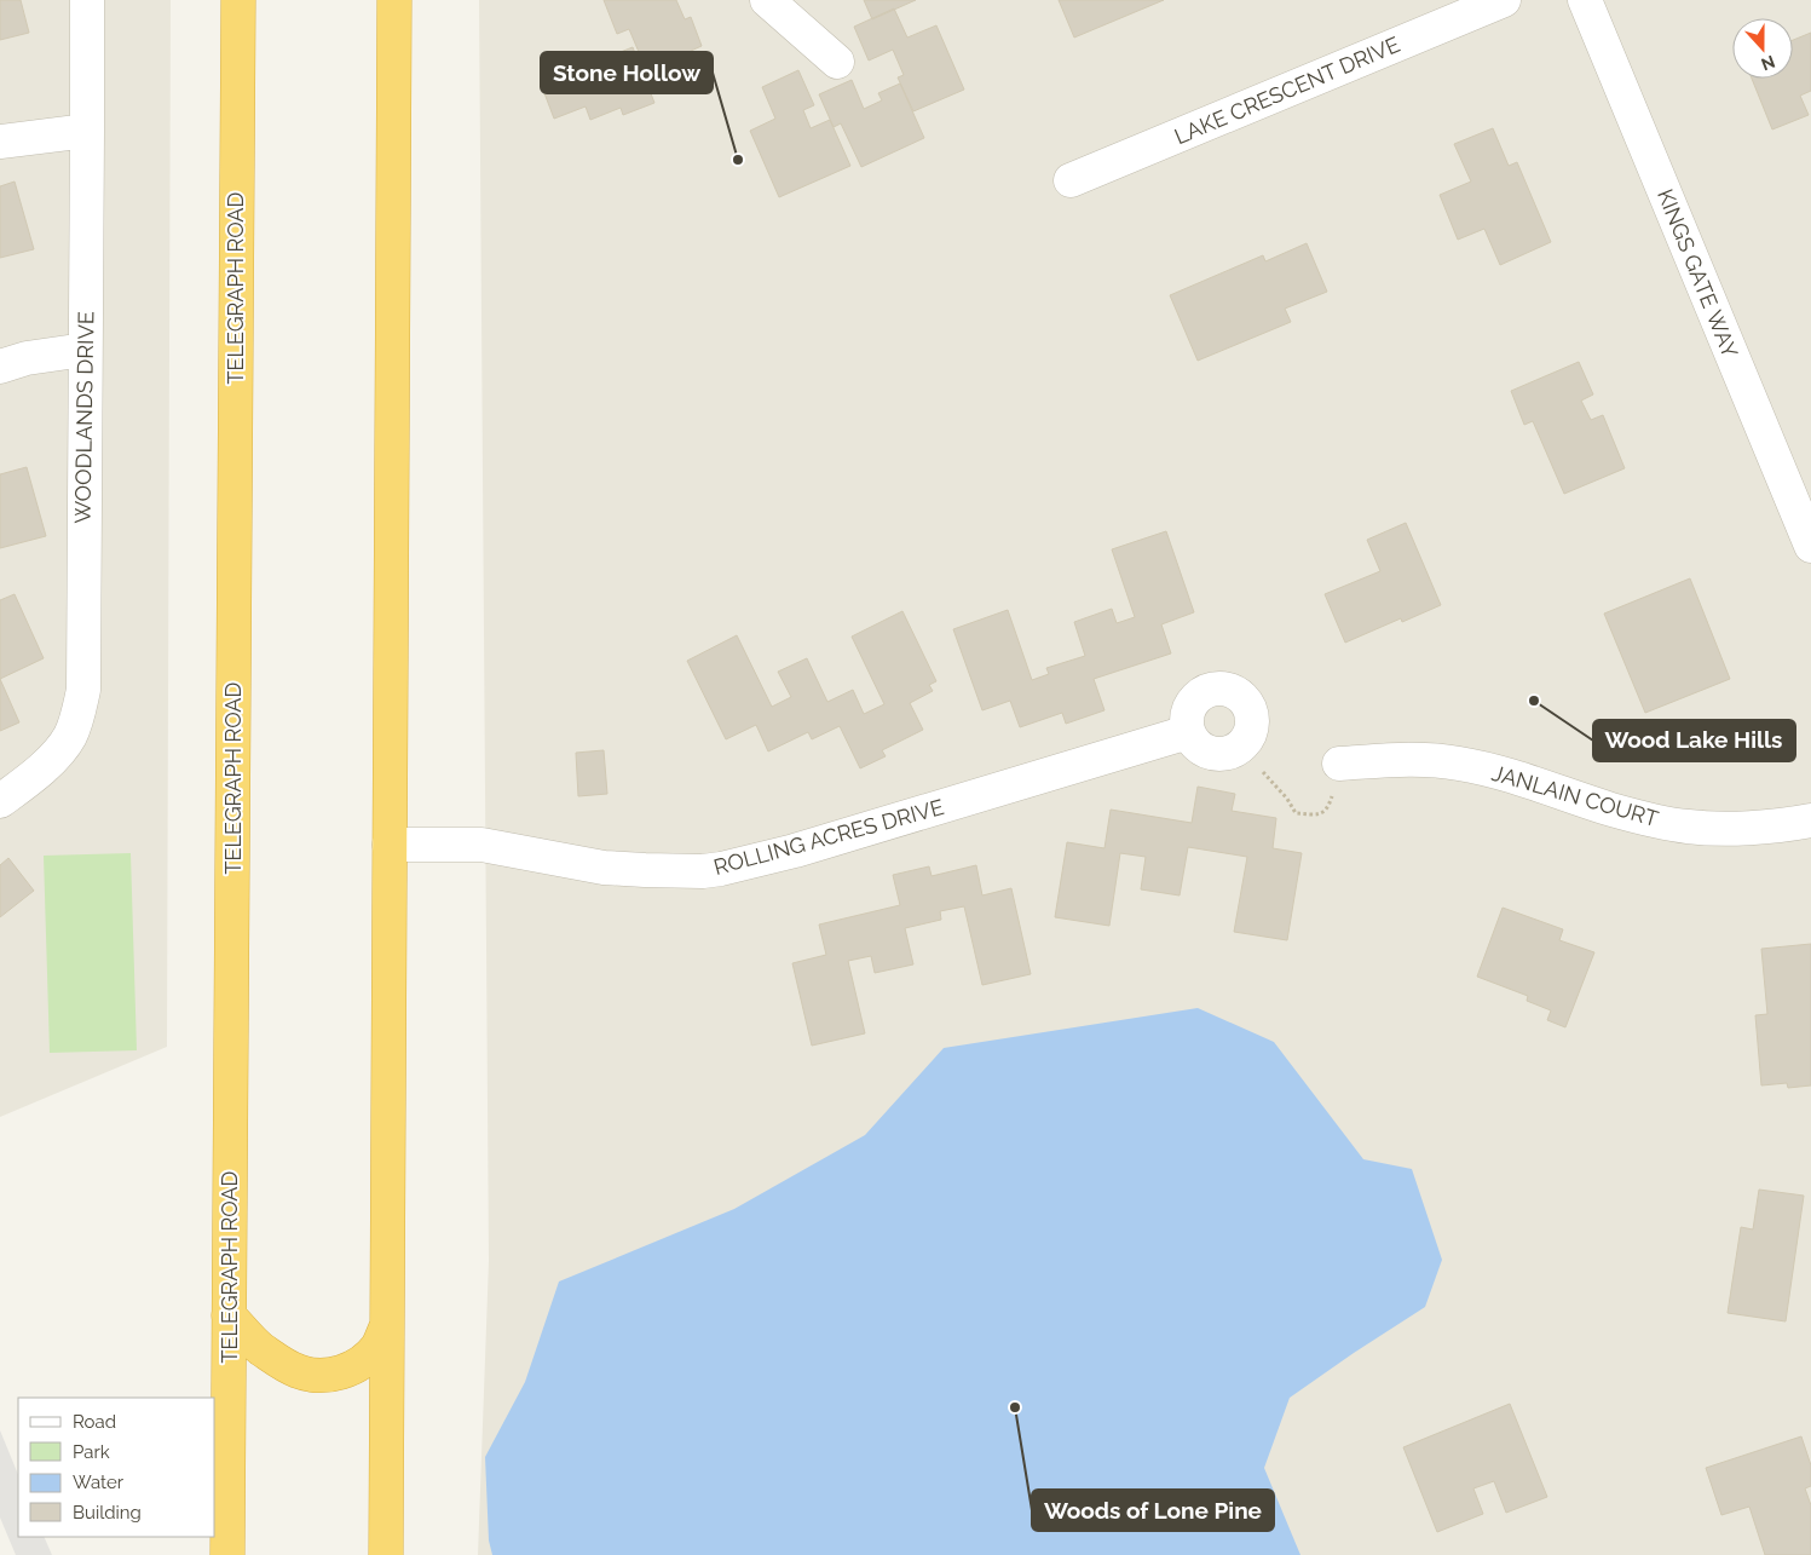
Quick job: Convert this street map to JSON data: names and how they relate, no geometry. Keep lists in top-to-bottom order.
{
  "streets": {
    "highway": ["TELEGRAPH ROAD"],
    "street": [
      "LAKE CRESCENT DRIVE",
      "KINGS GATE WAY",
      "WOODLANDS DRIVE",
      "JANLAIN COURT",
      "ROLLING ACRES DRIVE"
    ]
  },
  "places": ["Stone Hollow", "Wood Lake Hills", "Woods of Lone Pine"],
  "legend": [
    "Road",
    "Park",
    "Water",
    "Building"
  ],
  "north": "bottom"
}
